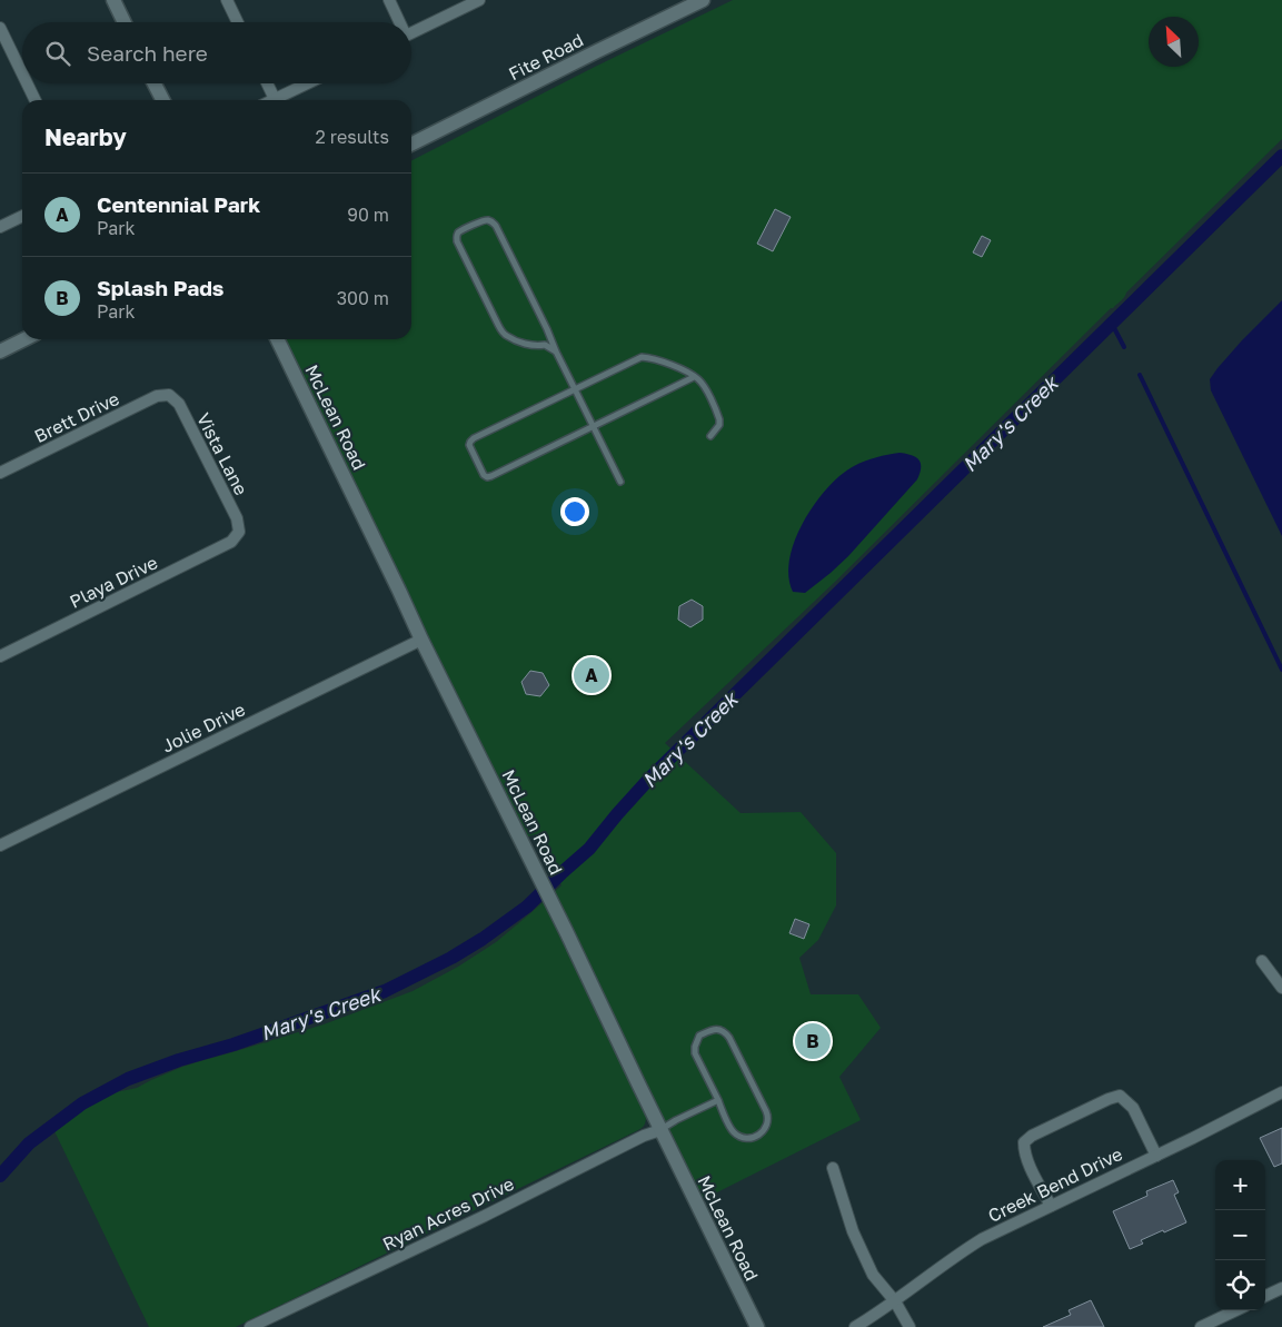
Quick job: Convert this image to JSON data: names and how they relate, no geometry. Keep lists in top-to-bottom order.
{
  "streets": {
    "street": [
      "Fite Road",
      "Brett Drive",
      "McLean Road",
      "Vista Lane",
      "Playa Drive",
      "Jolie Drive",
      "Creek Bend Drive",
      "Ryan Acres Drive"
    ]
  },
  "crossings": [
    ["Brett Drive", "Vista Lane"],
    ["McLean Road", "Jolie Drive"],
    ["McLean Road", "Ryan Acres Drive"],
    ["Vista Lane", "Playa Drive"]
  ],
  "water": ["Mary's Creek"],
  "north": "top left",
  "page": {
    "search": "Search here",
    "heading": ["Nearby", "2 results"],
    "list": [
      {
        "mark": "A",
        "name": "Centennial Park",
        "note": "Park",
        "value": "90 m"
      },
      {
        "mark": "B",
        "name": "Splash Pads",
        "note": "Park",
        "value": "300 m"
      }
    ],
    "pins": ["A", "B"],
    "map_buttons": ["+", "−"]
  }
}
